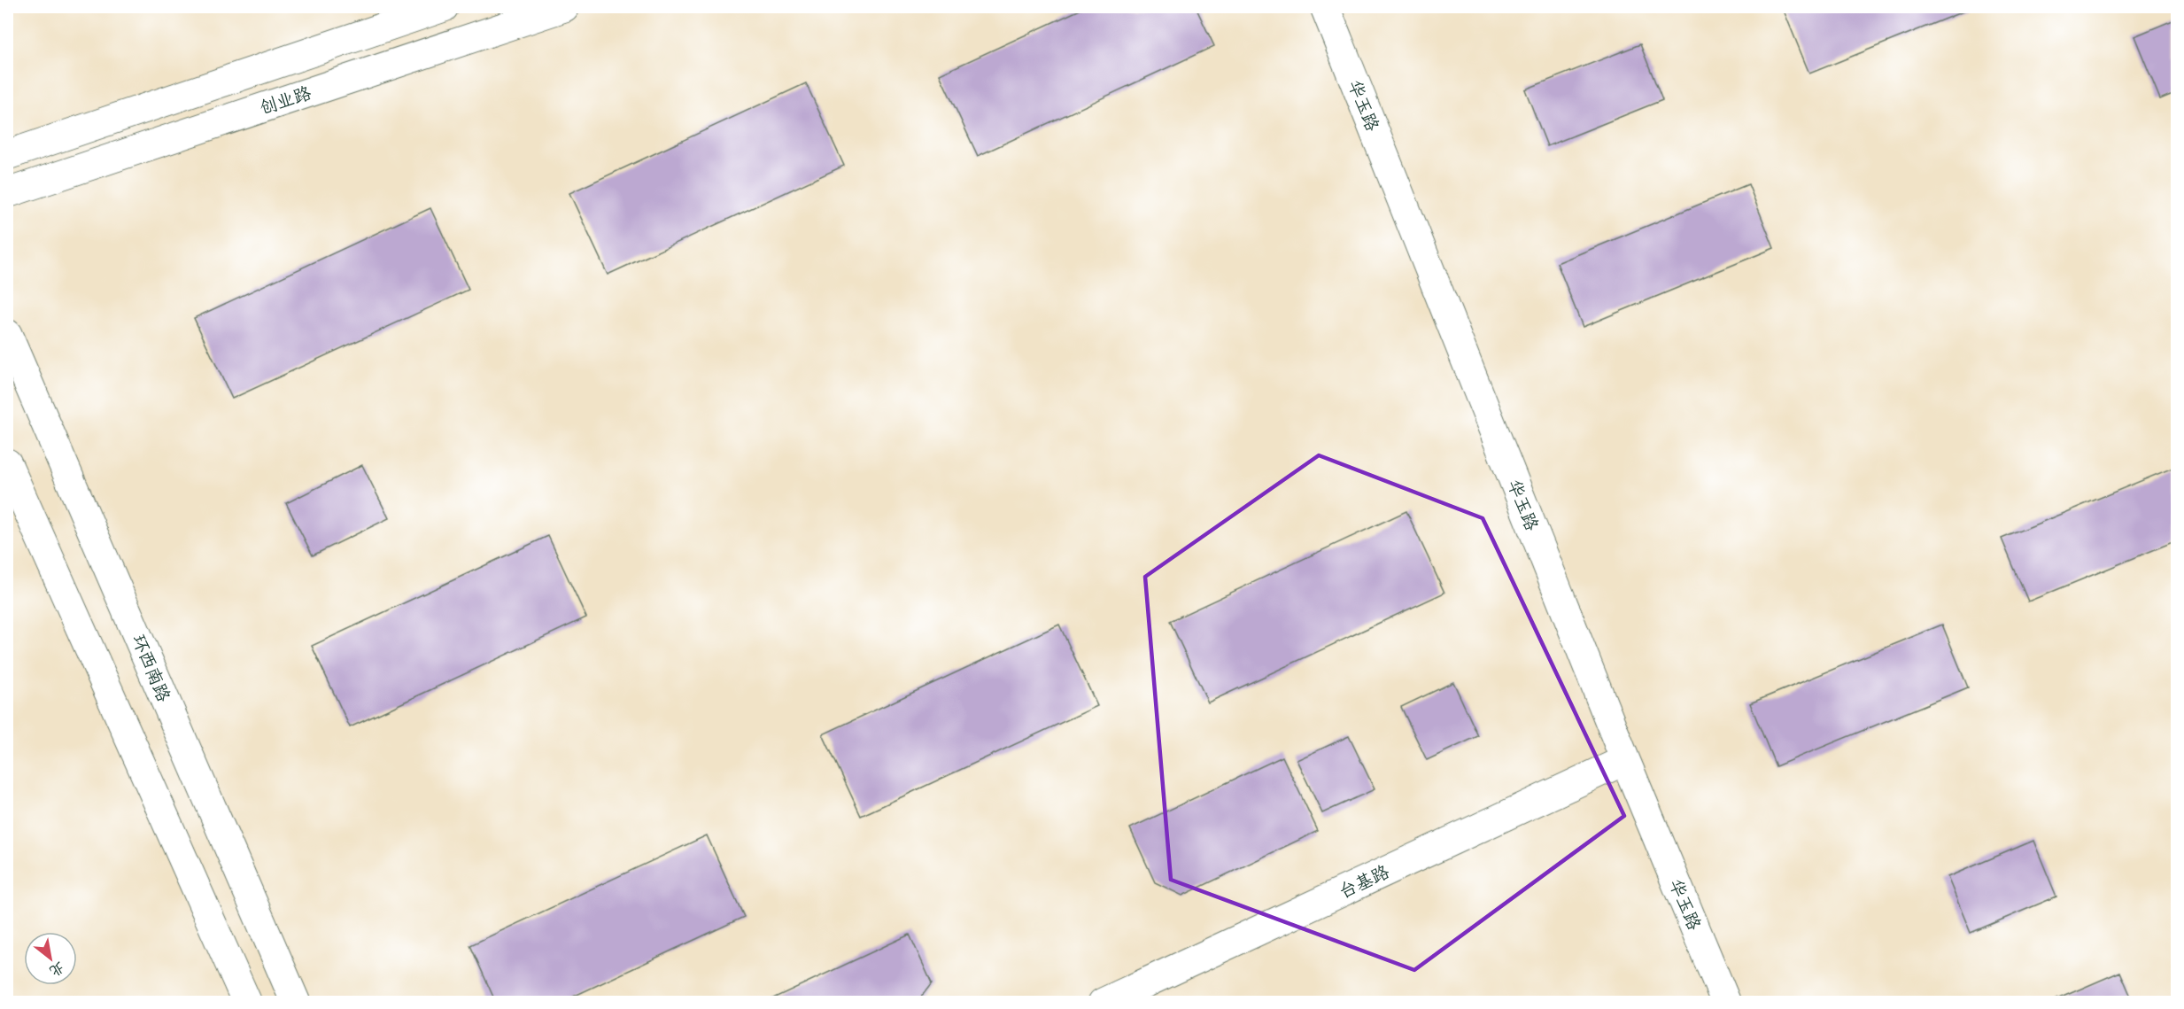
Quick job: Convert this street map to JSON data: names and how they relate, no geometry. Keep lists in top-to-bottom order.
{
  "streets": {
    "street": [
      "创业路",
      "华玉路",
      "环西南路",
      "台基路"
    ]
  },
  "crossings": [
    ["华玉路", "台基路"]
  ],
  "north": "bottom right"
}
